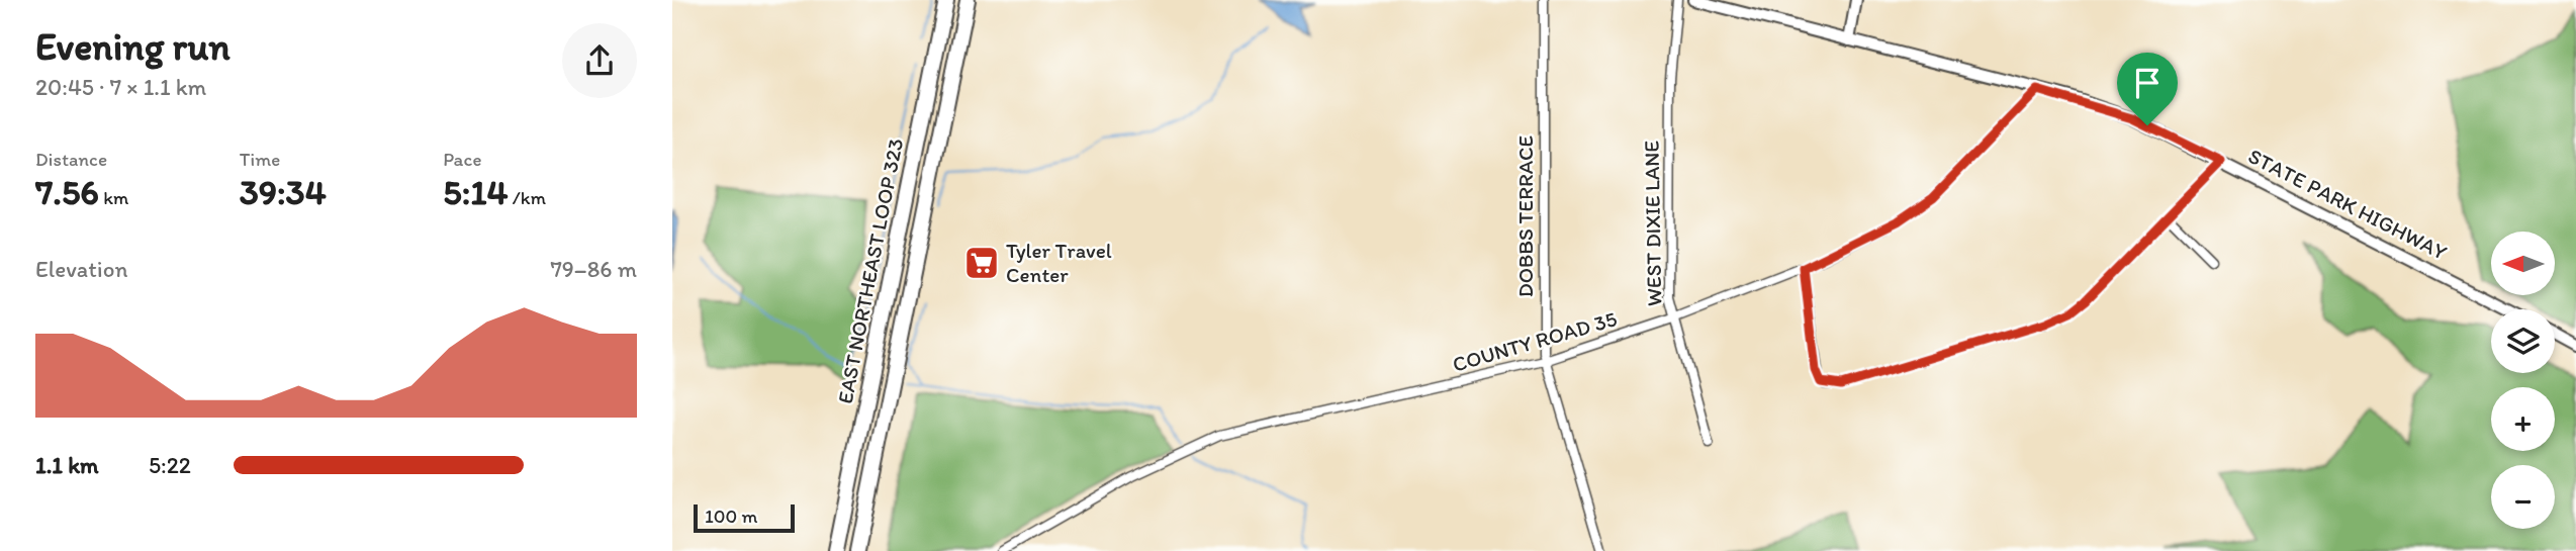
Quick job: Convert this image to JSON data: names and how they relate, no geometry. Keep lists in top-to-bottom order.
{
  "streets": {
    "highway": ["EAST NORTHEAST LOOP 323"],
    "main road": ["STATE PARK HIGHWAY"],
    "street": ["DOBBS TERRACE", "WEST DIXIE LANE", "COUNTY ROAD 35"]
  },
  "crossings": [
    ["STATE PARK HIGHWAY", "COUNTY ROAD 35"],
    ["DOBBS TERRACE", "COUNTY ROAD 35"],
    ["WEST DIXIE LANE", "COUNTY ROAD 35"]
  ],
  "places": {
    "supermarket": ["Tyler Travel Center"]
  },
  "scale_bar": "100 m",
  "north": "left",
  "page": {
    "heading": ["Evening run", "20:45 · 7 × 1.1 km"],
    "stats": [
      ["Distance", "7.56 km"],
      ["Time", "39:34"],
      ["Pace", "5:14 /km"]
    ],
    "map_buttons": ["+", "−"],
    "chart": ["Elevation", "79–86 m"],
    "list": [
      {
        "name": "1.1 km",
        "note": "5:22"
      }
    ],
    "scale": "100 m"
  }
}
